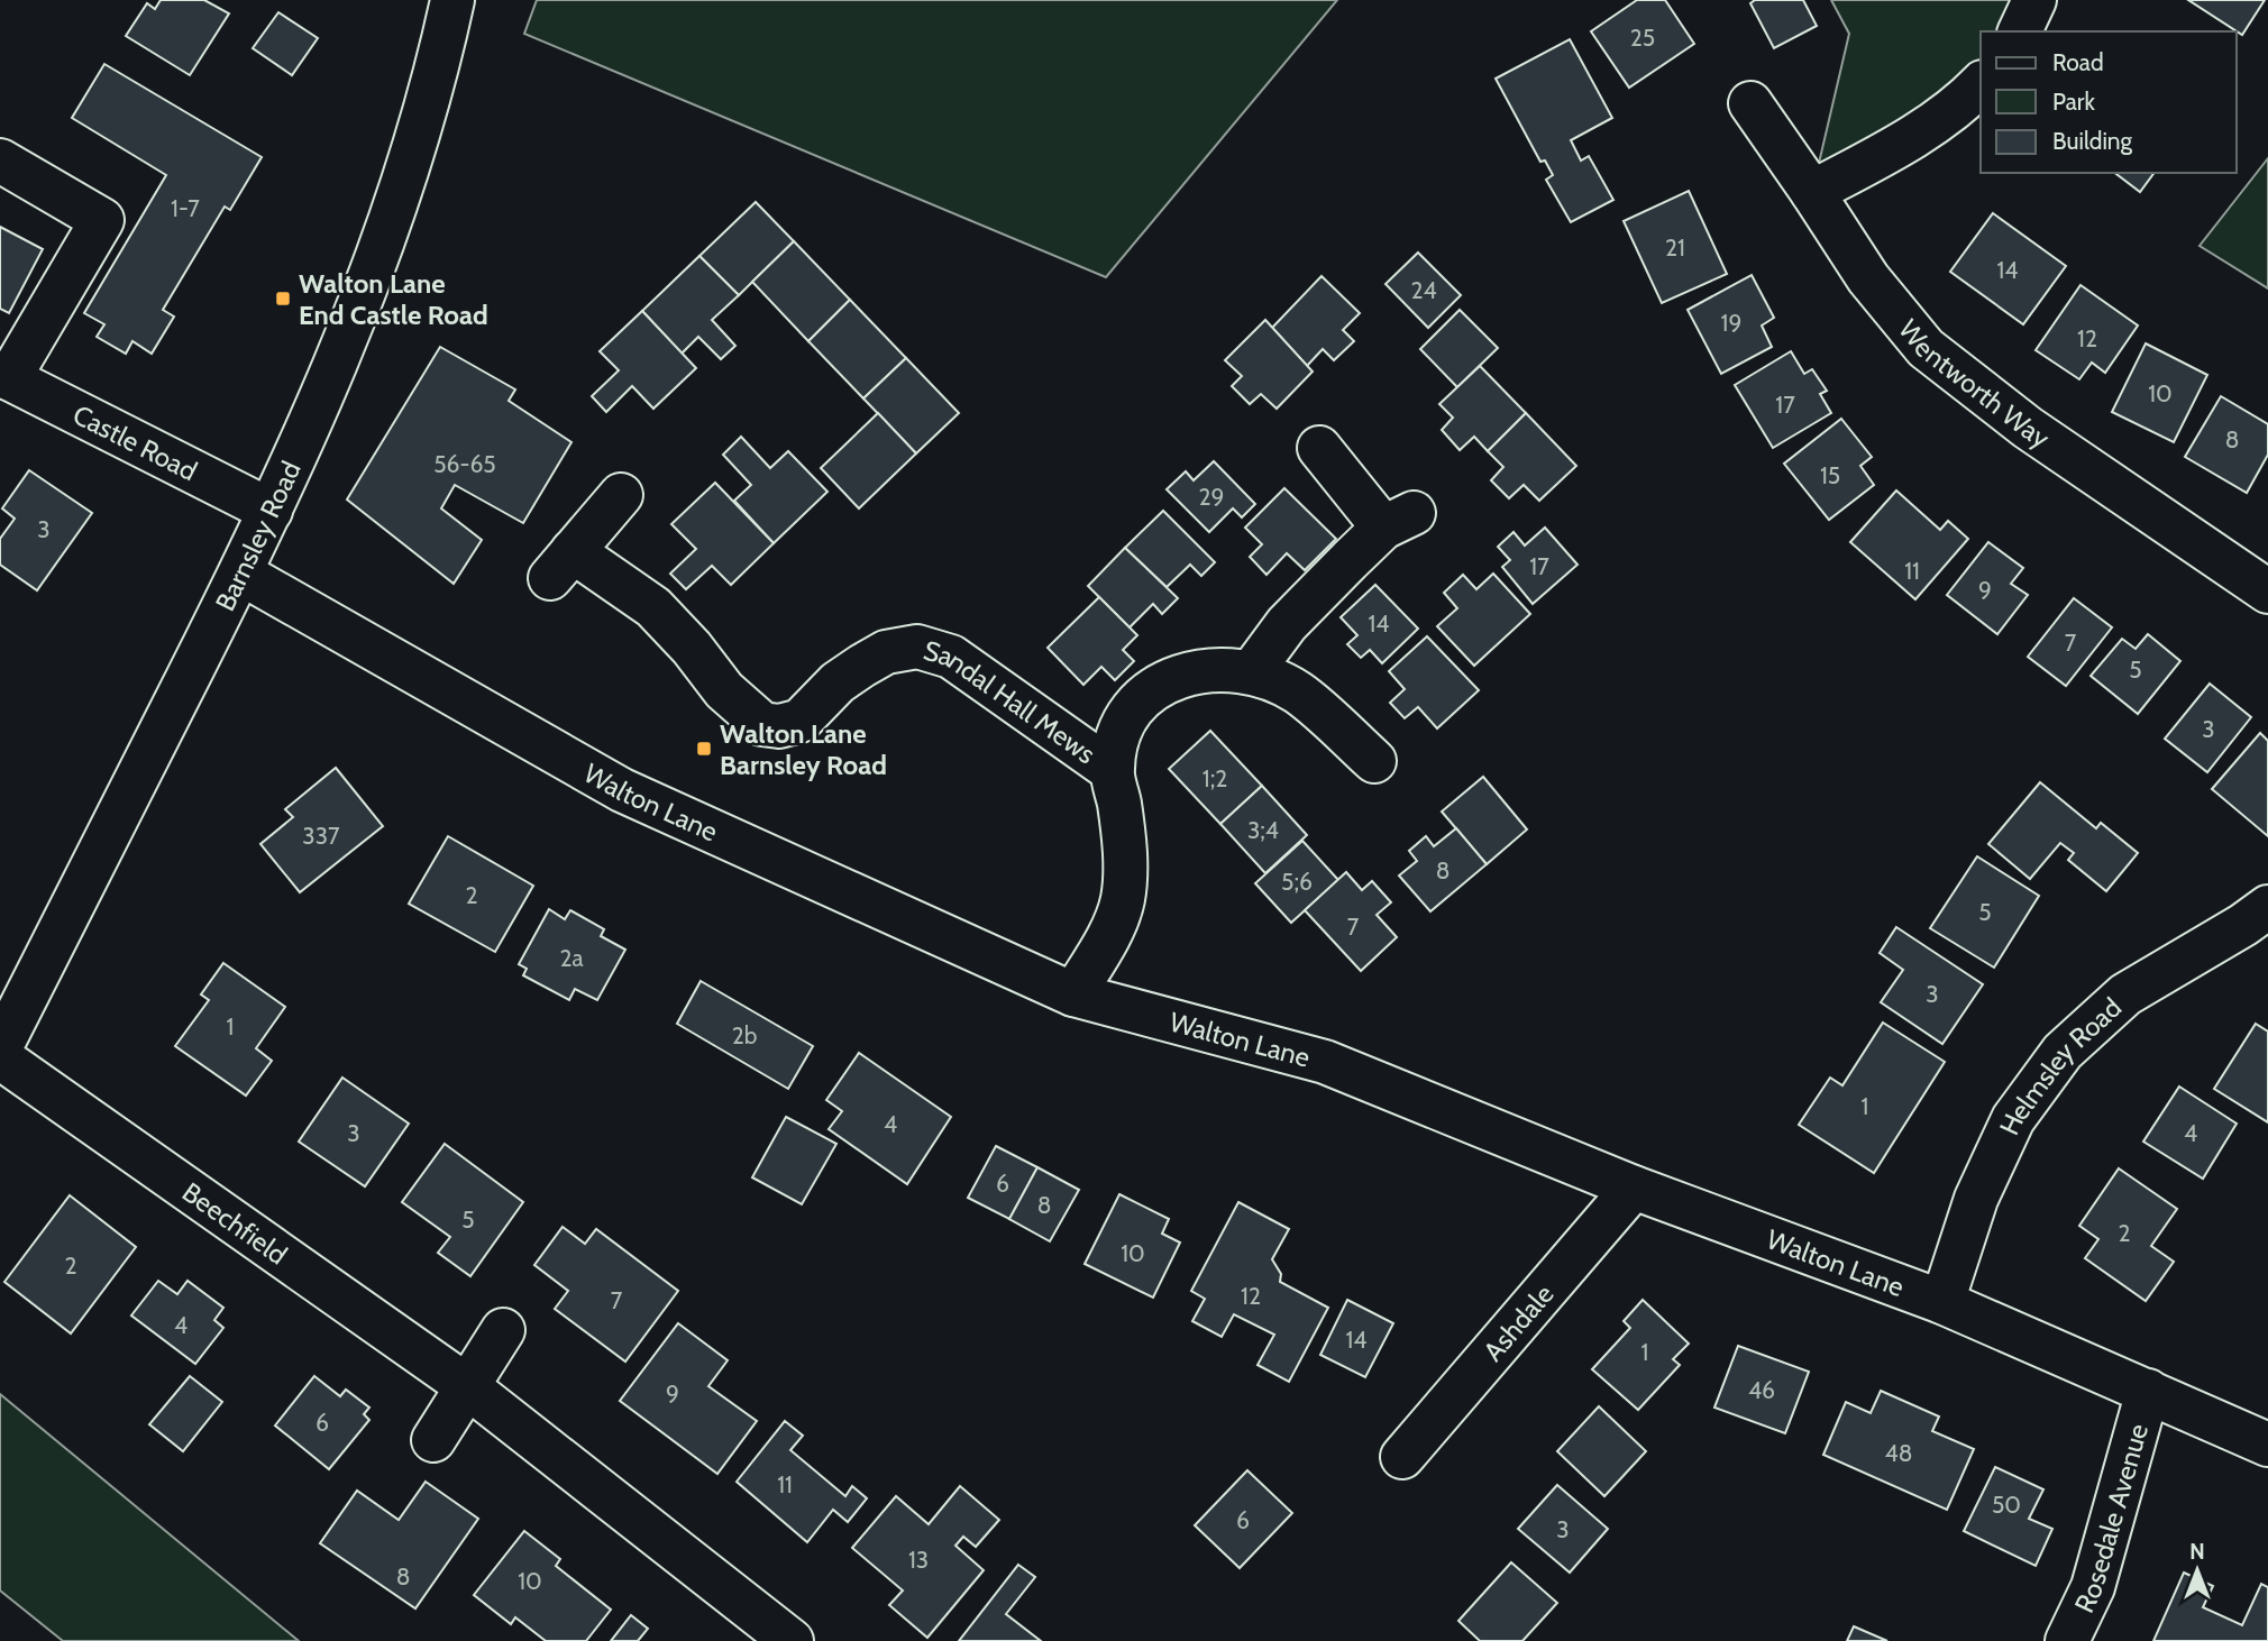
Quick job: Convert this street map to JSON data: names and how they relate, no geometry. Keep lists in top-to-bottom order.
{
  "streets": {
    "street": [
      "Wentworth Way",
      "Castle Road",
      "Barnsley Road",
      "Sandal Hall Mews",
      "Walton Lane",
      "Helmsley Road",
      "Beechfield",
      "Ashdale",
      "Rosedale Avenue"
    ]
  },
  "crossings": [
    ["Castle Road", "Barnsley Road"],
    ["Barnsley Road", "Walton Lane"],
    ["Sandal Hall Mews", "Walton Lane"],
    ["Walton Lane", "Helmsley Road"],
    ["Walton Lane", "Ashdale"],
    ["Walton Lane", "Rosedale Avenue"]
  ],
  "places": {
    "transit": ["Walton Lane End Castle Road", "Walton Lane Barnsley Road"]
  },
  "house_numbers": [
    "25",
    "1-7",
    "21",
    "14",
    "24",
    "19",
    "12",
    "10",
    "17",
    "8",
    "56-65",
    "15",
    "29",
    "3",
    "17",
    "11",
    "9",
    "14",
    "7",
    "5",
    "3",
    "1;2",
    "3;4",
    "337",
    "8",
    "5;6",
    "2",
    "5",
    "7",
    "2a",
    "3",
    "1",
    "2b",
    "1",
    "4",
    "3",
    "4",
    "6",
    "8",
    "5",
    "2",
    "10",
    "2",
    "12",
    "7",
    "4",
    "14",
    "1",
    "46",
    "9",
    "6",
    "48",
    "11",
    "50",
    "6",
    "3",
    "13",
    "8",
    "10"
  ],
  "legend": ["Road", "Park", "Building"],
  "north": "top"
}
